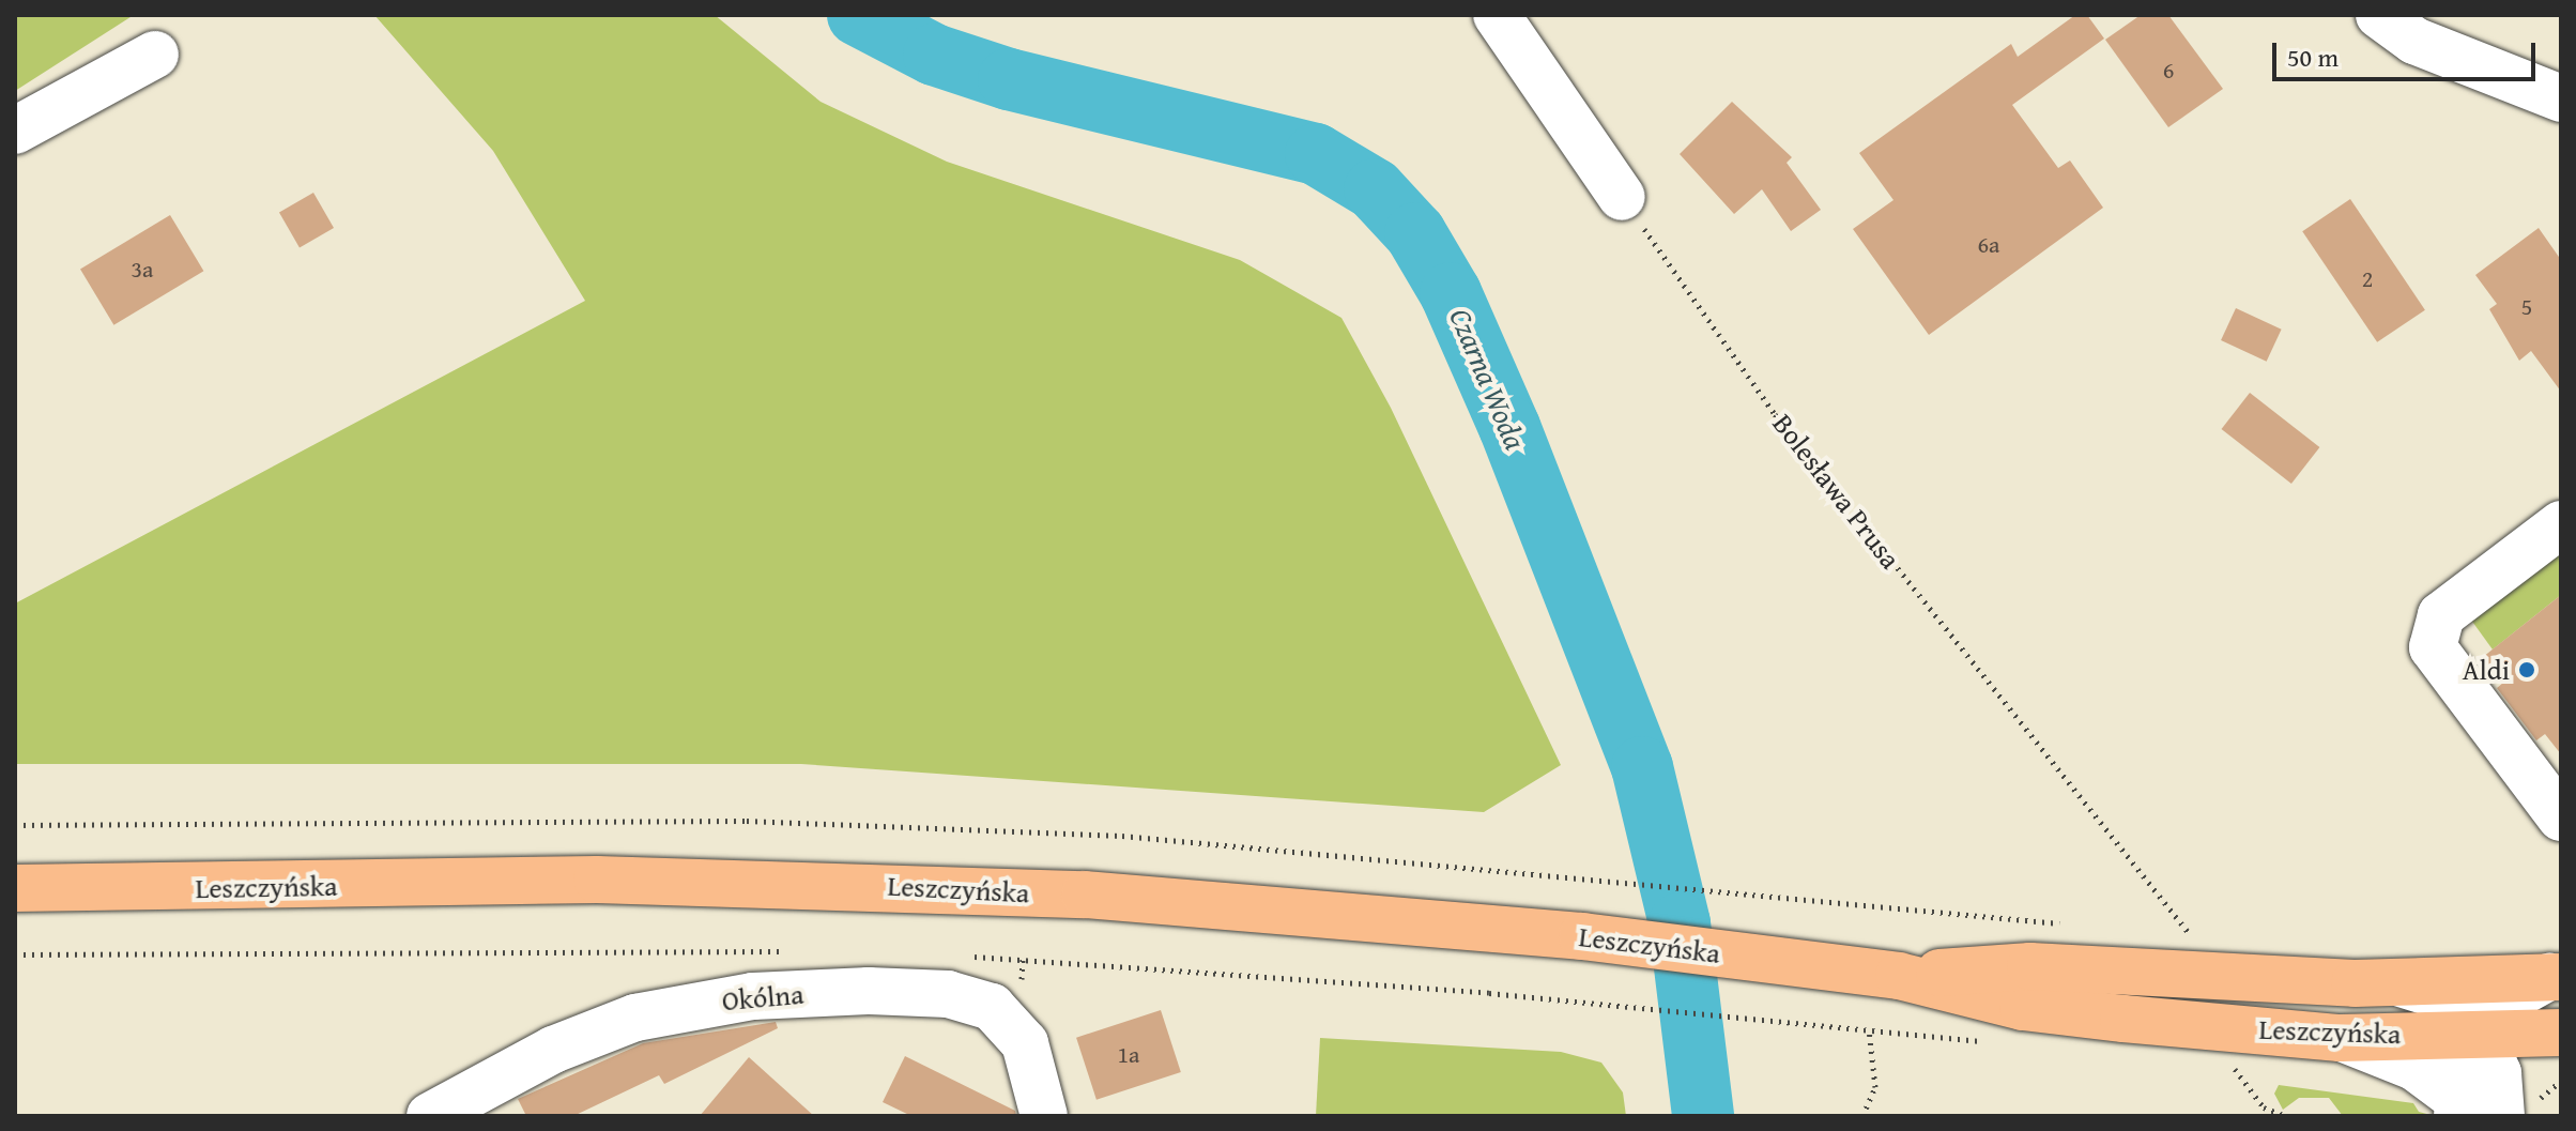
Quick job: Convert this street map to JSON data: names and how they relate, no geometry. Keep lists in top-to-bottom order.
{
  "streets": {
    "main road": ["Leszczyńska"],
    "street": ["Okólna"],
    "path": ["Bolesława Prusa"]
  },
  "water": ["Czarna Woda"],
  "places": ["Aldi"],
  "house_numbers": [
    "6",
    "6a",
    "3a",
    "2",
    "5",
    "1a"
  ],
  "scale_bar": "50 m"
}
